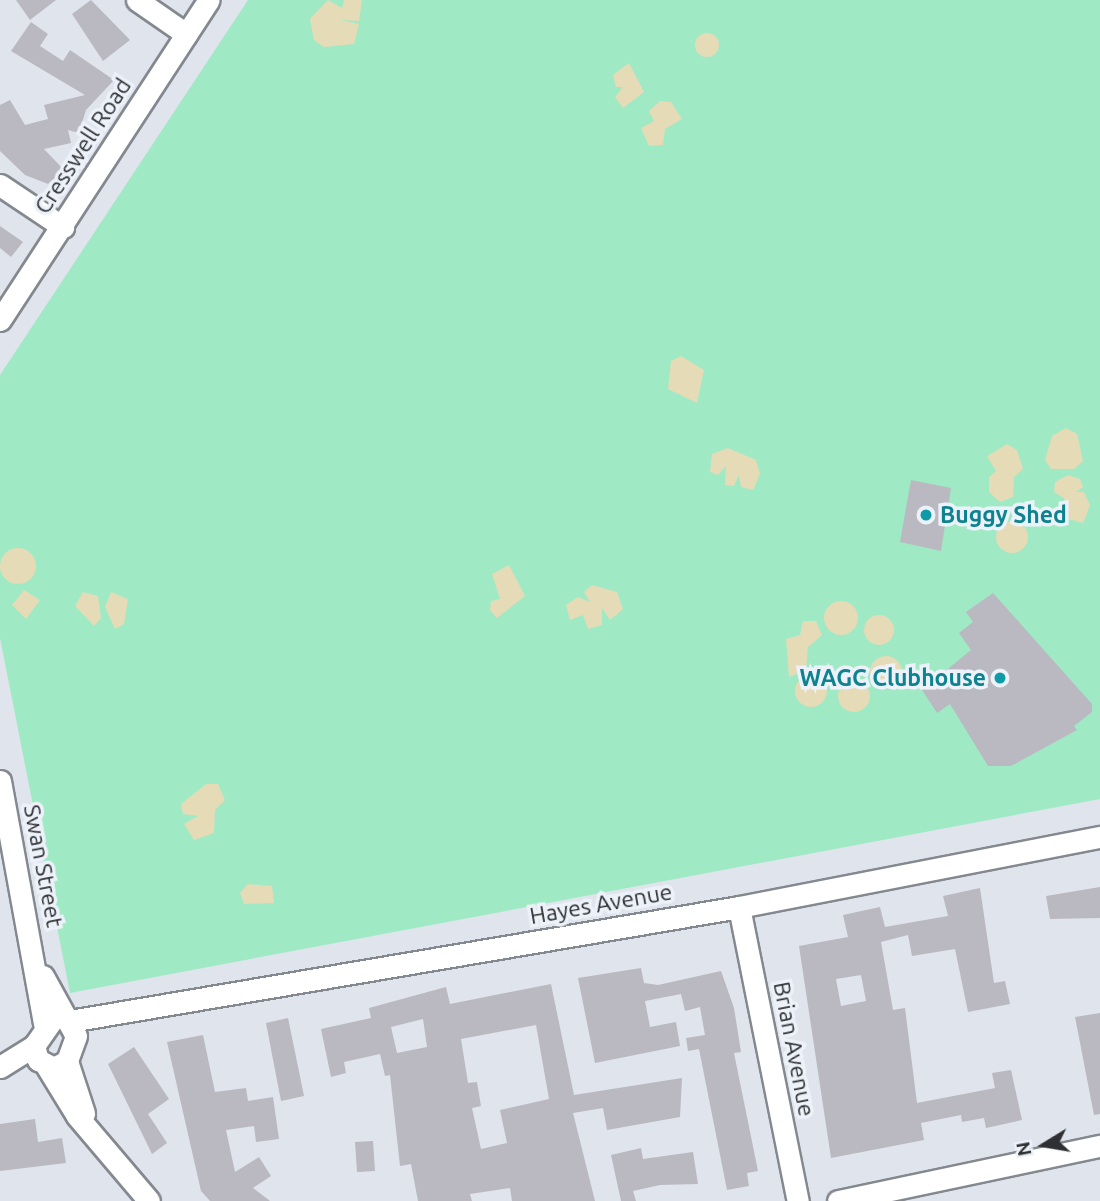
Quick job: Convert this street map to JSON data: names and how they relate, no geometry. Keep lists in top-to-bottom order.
{
  "streets": {
    "street": [
      "Cresswell Road",
      "Swan Street",
      "Hayes Avenue",
      "Brian Avenue"
    ]
  },
  "crossings": [
    ["Swan Street", "Hayes Avenue"],
    ["Hayes Avenue", "Brian Avenue"]
  ],
  "places": ["Buggy Shed", "WAGC Clubhouse"],
  "north": "left"
}
